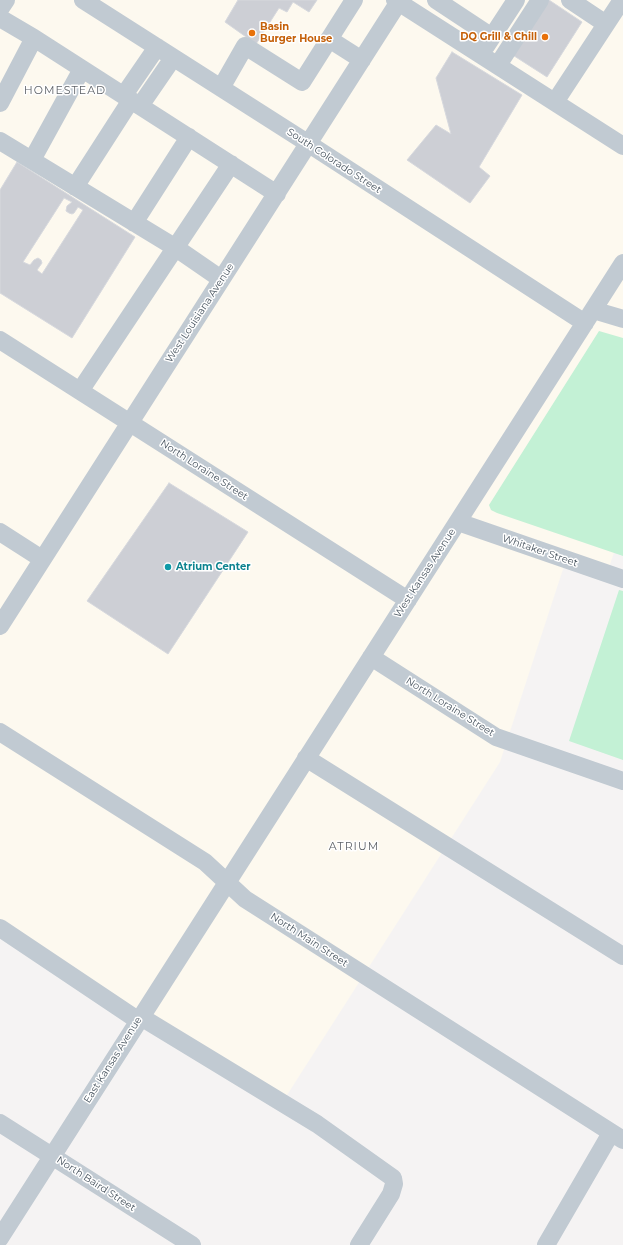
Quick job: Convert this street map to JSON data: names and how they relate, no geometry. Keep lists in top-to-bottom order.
{
  "streets": {
    "street": [
      "South Colorado Street",
      "West Louisiana Avenue",
      "North Loraine Street",
      "Whitaker Street",
      "West Kansas Avenue",
      "North Main Street",
      "East Kansas Avenue",
      "North Baird Street"
    ]
  },
  "crossings": [
    ["South Colorado Street", "West Louisiana Avenue"],
    ["South Colorado Street", "West Kansas Avenue"],
    ["West Louisiana Avenue", "North Loraine Street"],
    ["North Loraine Street", "West Kansas Avenue"],
    ["Whitaker Street", "West Kansas Avenue"],
    ["West Kansas Avenue", "North Main Street"],
    ["West Kansas Avenue", "East Kansas Avenue"],
    ["North Main Street", "East Kansas Avenue"],
    ["East Kansas Avenue", "North Baird Street"]
  ],
  "districts": ["HOMESTEAD", "ATRIUM"],
  "places": ["Basin Burger House", "DQ Grill & Chill", "Atrium Center"]
}
